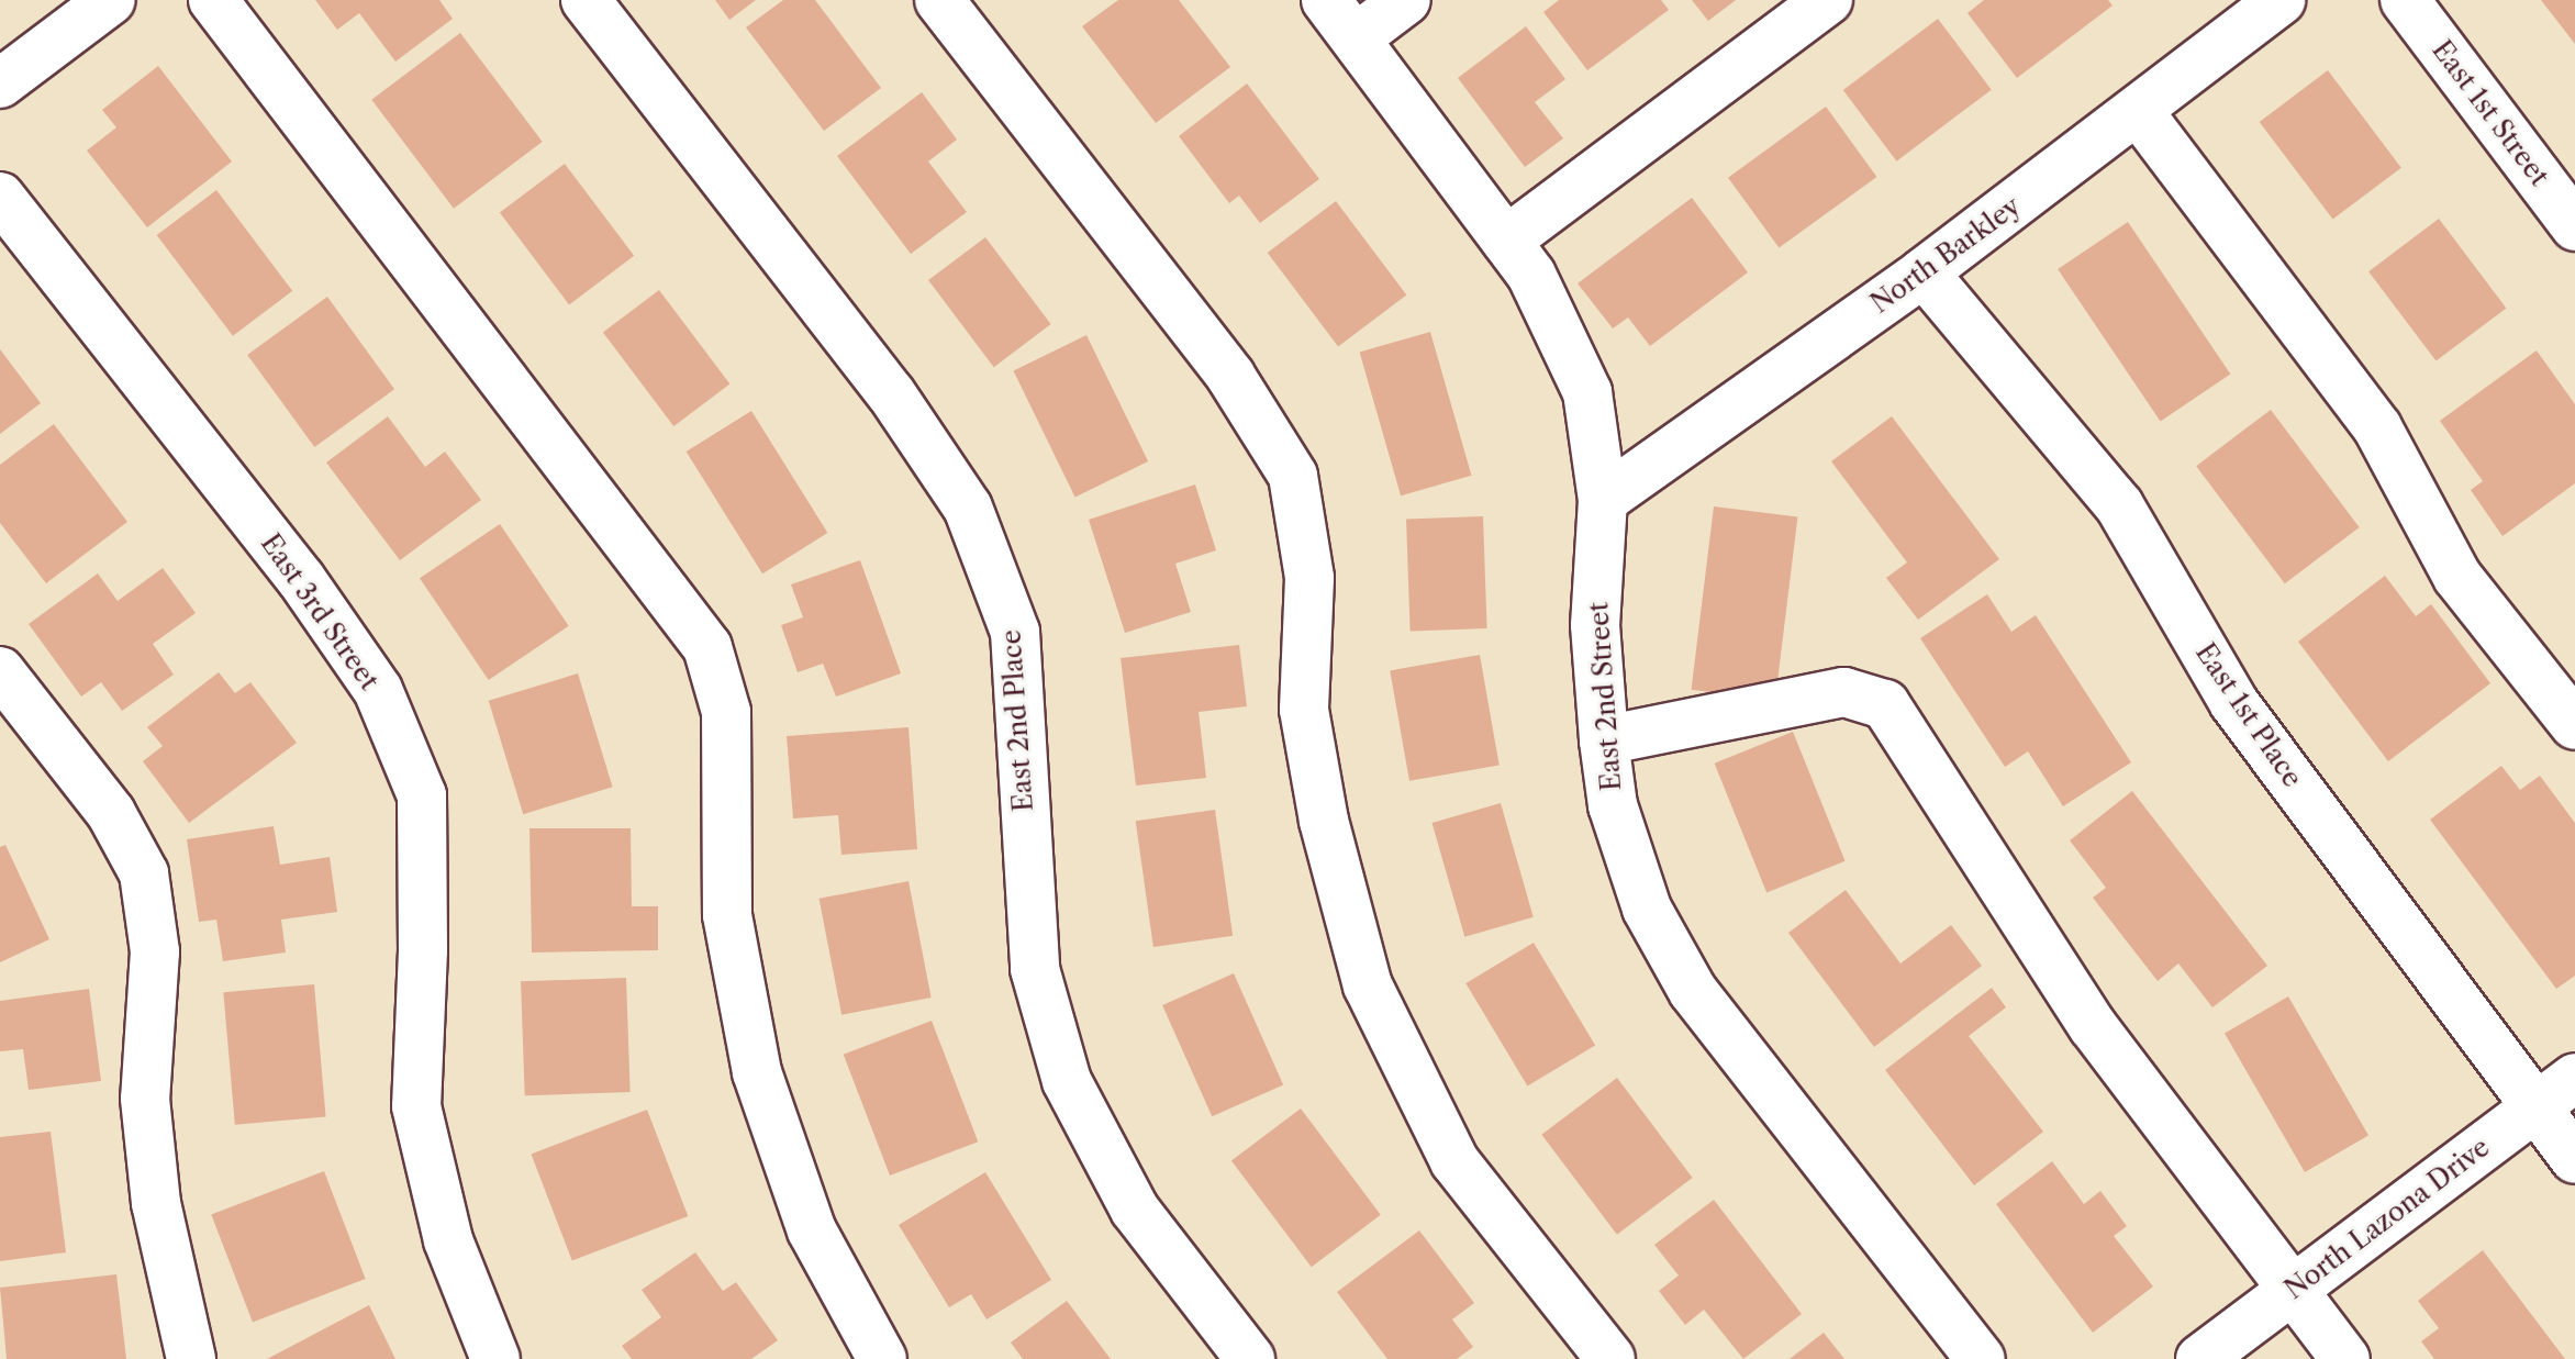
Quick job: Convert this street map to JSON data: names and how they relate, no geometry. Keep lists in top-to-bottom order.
{
  "streets": {
    "street": [
      "East 1st Street",
      "North Barkley",
      "East 3rd Street",
      "East 2nd Street",
      "East 1st Place",
      "East 2nd Place",
      "North Lazona Drive"
    ]
  },
  "crossings": [
    ["North Barkley", "East 2nd Street"],
    ["North Barkley", "East 1st Place"],
    ["East 1st Place", "North Lazona Drive"]
  ]
}
